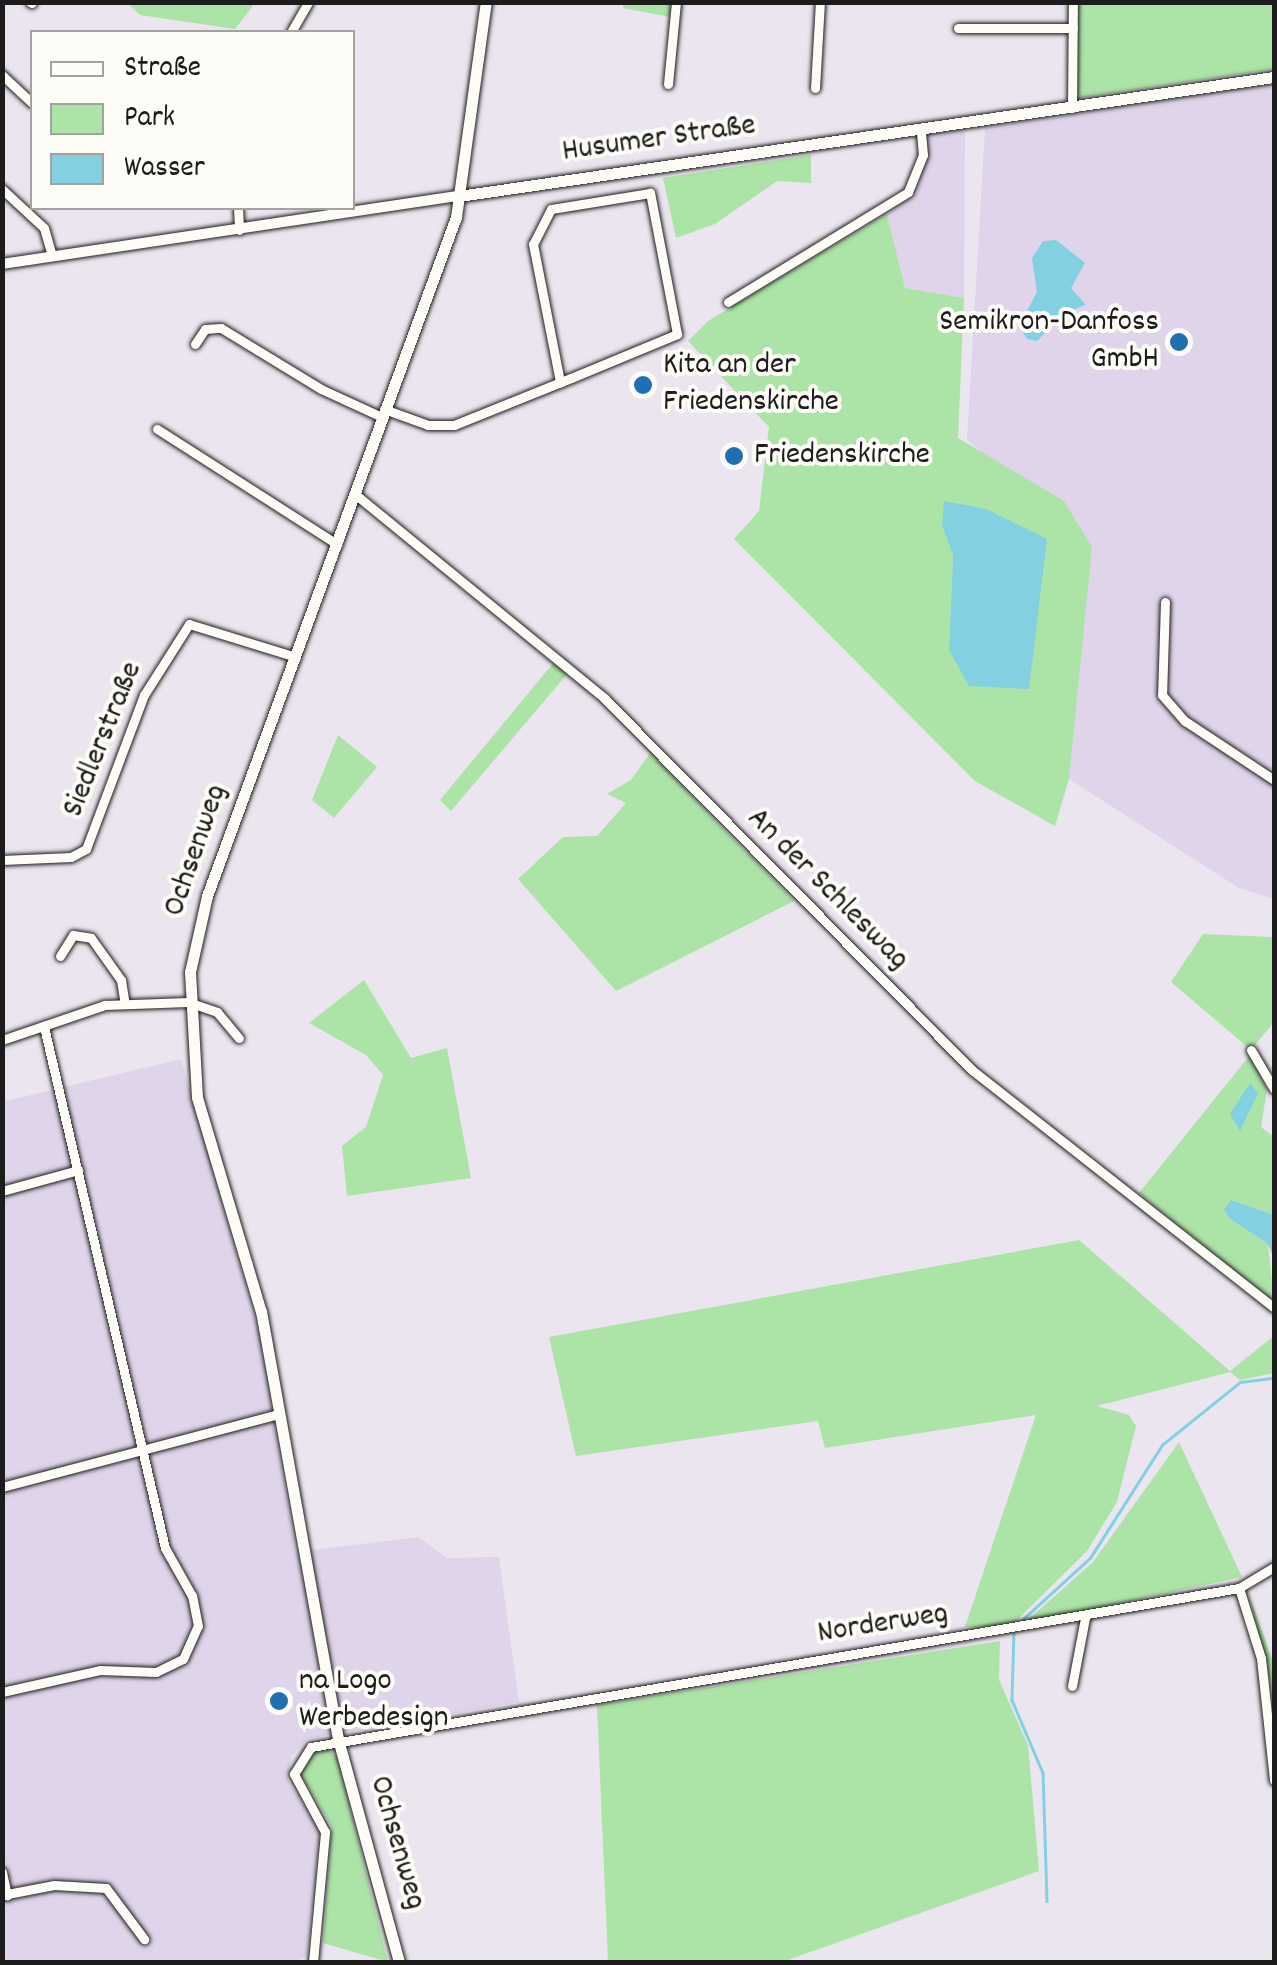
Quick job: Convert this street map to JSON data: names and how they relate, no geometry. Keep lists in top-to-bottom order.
{
  "streets": {
    "main road": ["Husumer Straße", "Ochsenweg"],
    "street": ["Siedlerstraße", "An der Schleswag", "Norderweg"]
  },
  "crossings": [
    ["Husumer Straße", "Ochsenweg"],
    ["Siedlerstraße", "Ochsenweg"],
    ["Ochsenweg", "An der Schleswag"],
    ["Ochsenweg", "Norderweg"]
  ],
  "places": [
    "Semikron-Danfoss GmbH",
    "Kita an der Friedenskirche",
    "Friedenskirche",
    "na Logo Werbedesign"
  ],
  "legend": ["Straße", "Park", "Wasser"]
}
